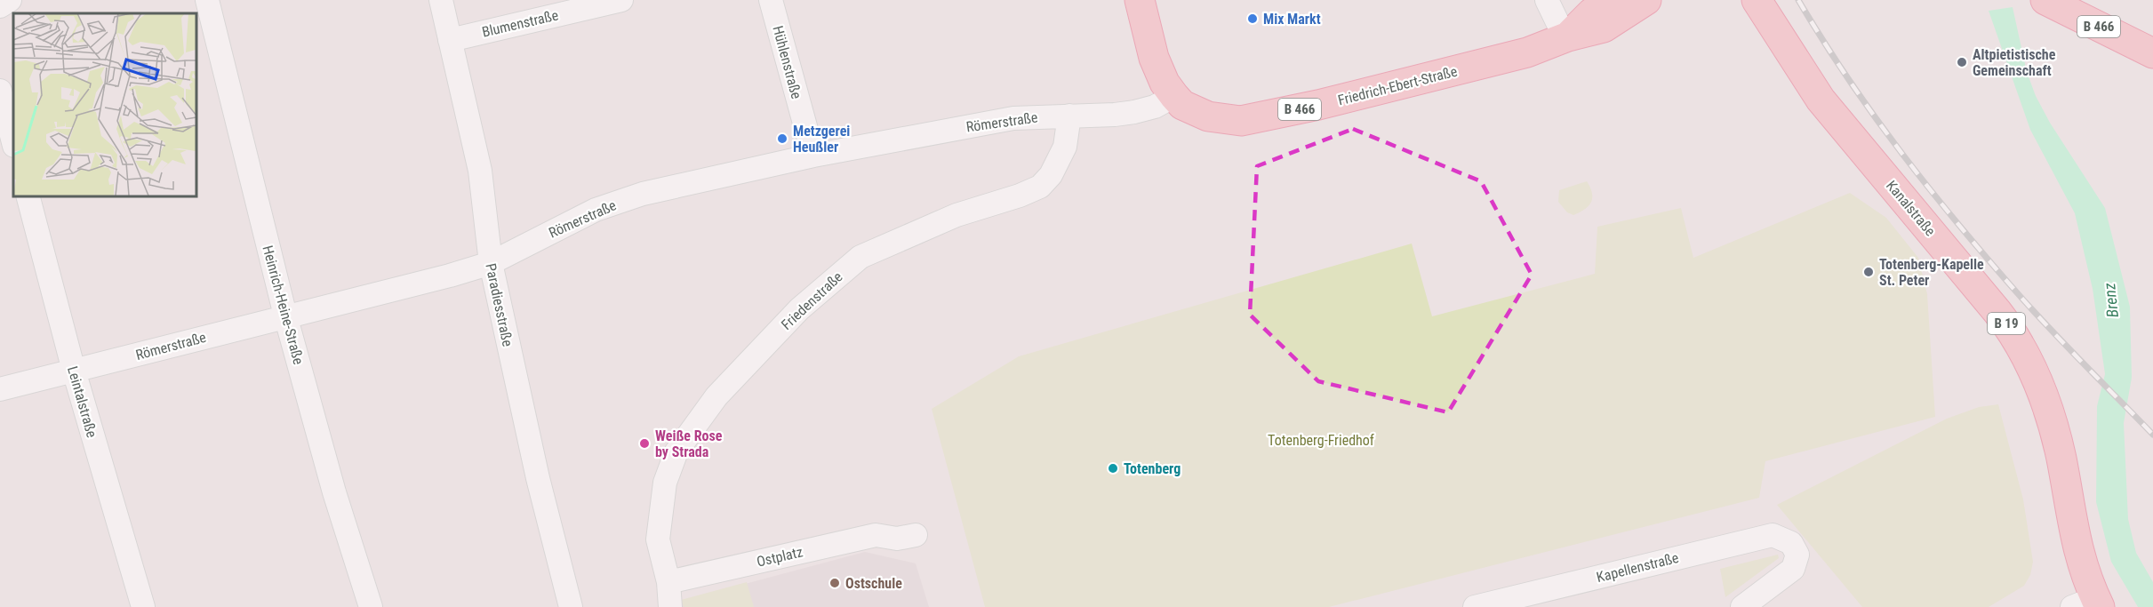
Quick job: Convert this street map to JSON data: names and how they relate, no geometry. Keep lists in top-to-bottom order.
{
  "streets": {
    "main road": [
      "B 466",
      "Friedrich-Ebert-Straße",
      "Kanalstraße",
      "B 19"
    ],
    "street": [
      "Blumenstraße",
      "Hühlenstraße",
      "Römerstraße",
      "Friedenstraße",
      "Heinrich-Heine-Straße",
      "Paradiesstraße",
      "Leintalstraße",
      "Ostplatz",
      "Kapellenstraße"
    ]
  },
  "crossings": [
    ["Blumenstraße", "Paradiesstraße"],
    ["Hühlenstraße", "Römerstraße"],
    ["Friedrich-Ebert-Straße", "Römerstraße"],
    ["Römerstraße", "Friedenstraße"],
    ["Römerstraße", "Heinrich-Heine-Straße"],
    ["Römerstraße", "Paradiesstraße"],
    ["Römerstraße", "Leintalstraße"],
    ["Friedenstraße", "Ostplatz"]
  ],
  "water": ["Brenz"],
  "parks": ["Totenberg-Friedhof"],
  "places": [
    "Mix Markt",
    "Altpietistische Gemeinschaft",
    "Metzgerei Heußler",
    "Totenberg-Kapelle St. Peter",
    "Weiße Rose by Strada",
    "Totenberg",
    "Ostschule"
  ]
}
